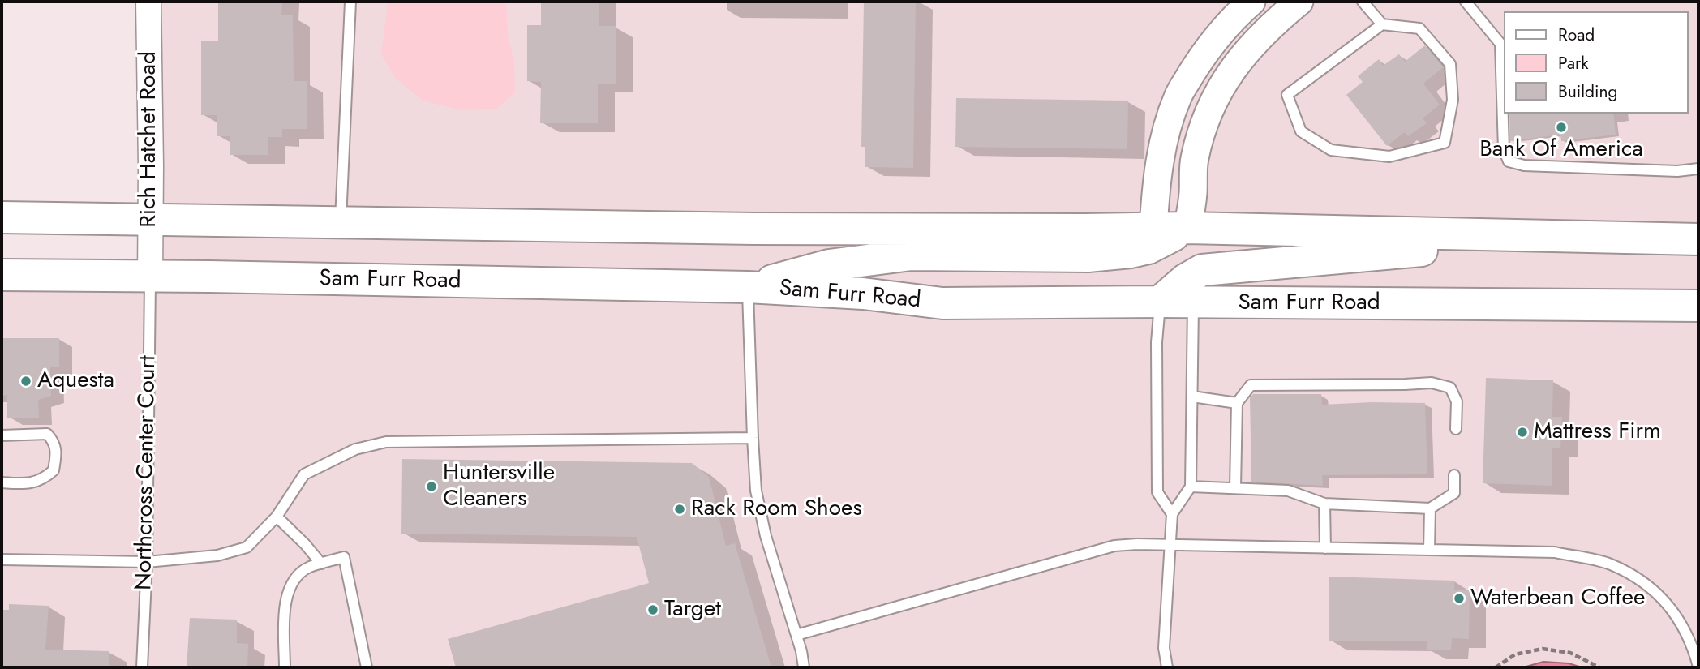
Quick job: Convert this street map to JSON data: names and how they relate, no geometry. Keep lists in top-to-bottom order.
{
  "streets": {
    "main road": ["Sam Furr Road"],
    "street": ["Rich Hatchet Road"],
    "lane": ["Northcross Center Court"]
  },
  "crossings": [
    ["Rich Hatchet Road", "Sam Furr Road"],
    ["Rich Hatchet Road", "Northcross Center Court"],
    ["Sam Furr Road", "Northcross Center Court"]
  ],
  "places": [
    "Bank Of America",
    "Aquesta",
    "Mattress Firm",
    "Huntersville Cleaners",
    "Rack Room Shoes",
    "Waterbean Coffee",
    "Target"
  ],
  "legend": ["Road", "Park", "Building"]
}
